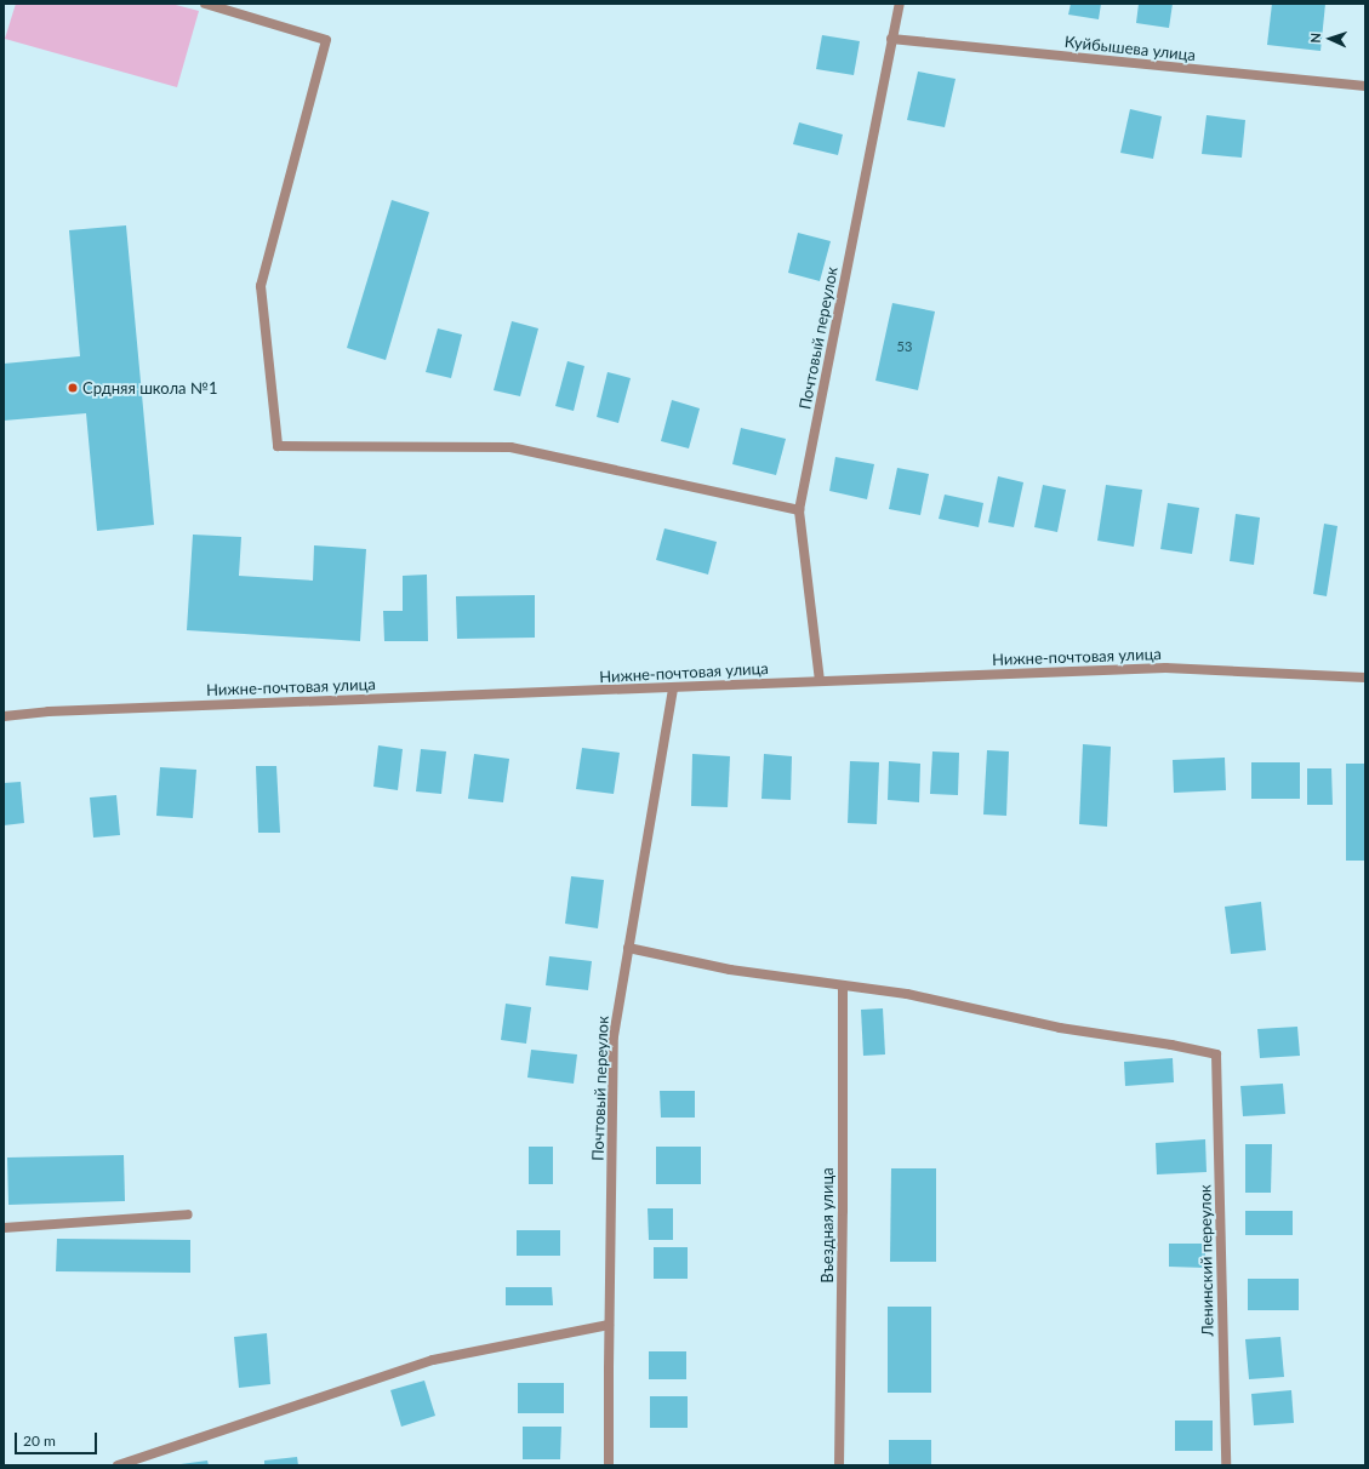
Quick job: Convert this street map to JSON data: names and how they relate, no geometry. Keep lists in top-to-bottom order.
{
  "streets": {
    "street": [
      "Куйбышева улица",
      "Почтовый переулок",
      "Нижне-почтовая улица",
      "Въездная улица",
      "Ленинский переулок"
    ]
  },
  "crossings": [
    ["Куйбышева улица", "Почтовый переулок"],
    ["Почтовый переулок", "Нижне-почтовая улица"],
    ["Въездная улица", "Ленинский переулок"]
  ],
  "places": ["Срдняя школа №1"],
  "house_numbers": ["53"],
  "scale_bar": "20 m",
  "north": "left"
}
